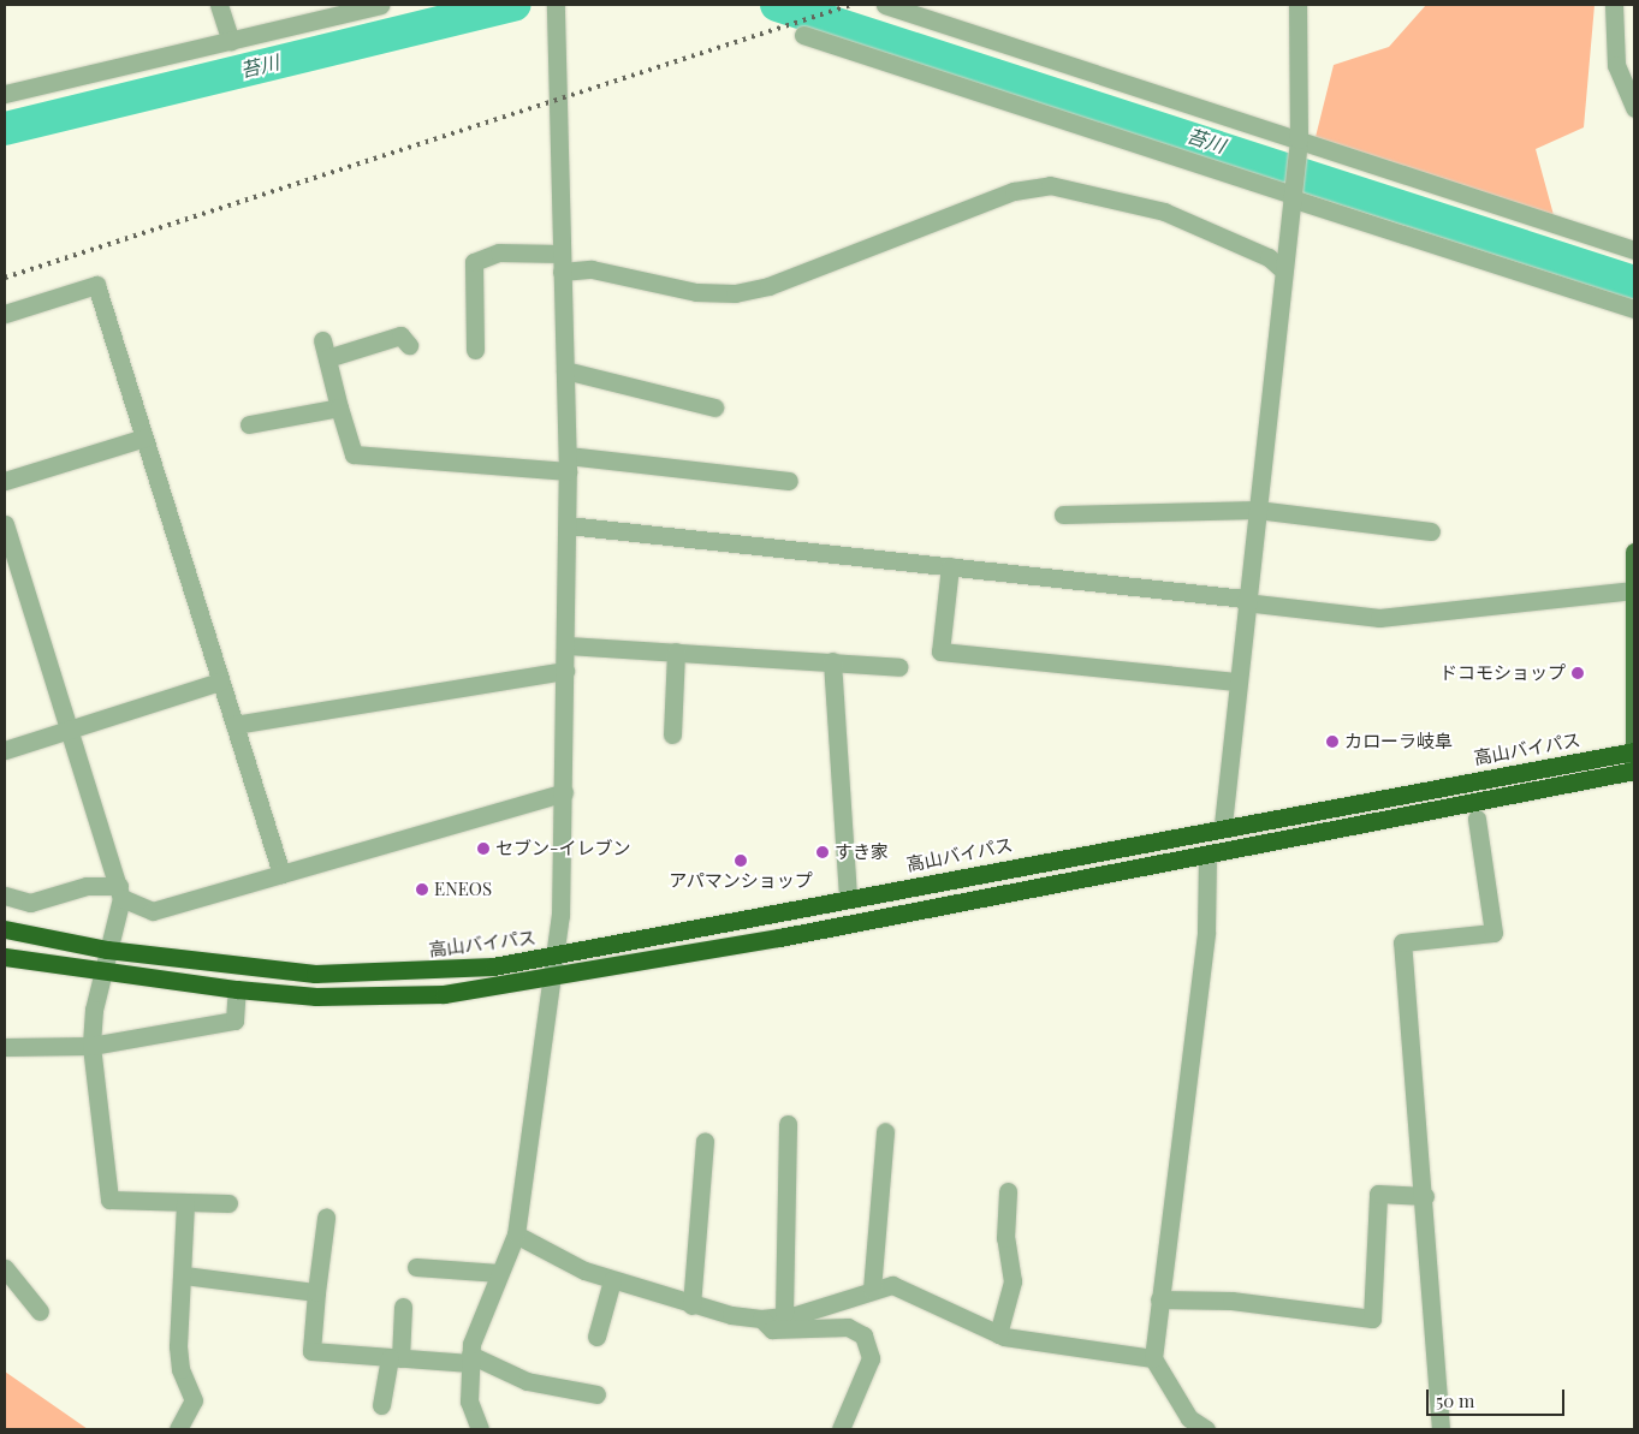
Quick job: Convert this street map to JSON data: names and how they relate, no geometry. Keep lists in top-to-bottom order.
{
  "streets": {
    "highway": ["高山バイパス"]
  },
  "water": ["苔川"],
  "places": [
    "ドコモショップ",
    "カローラ岐阜",
    "セブン-イレブン",
    "すき家",
    "アパマンショップ",
    "ENEOS"
  ],
  "scale_bar": "50 m"
}
